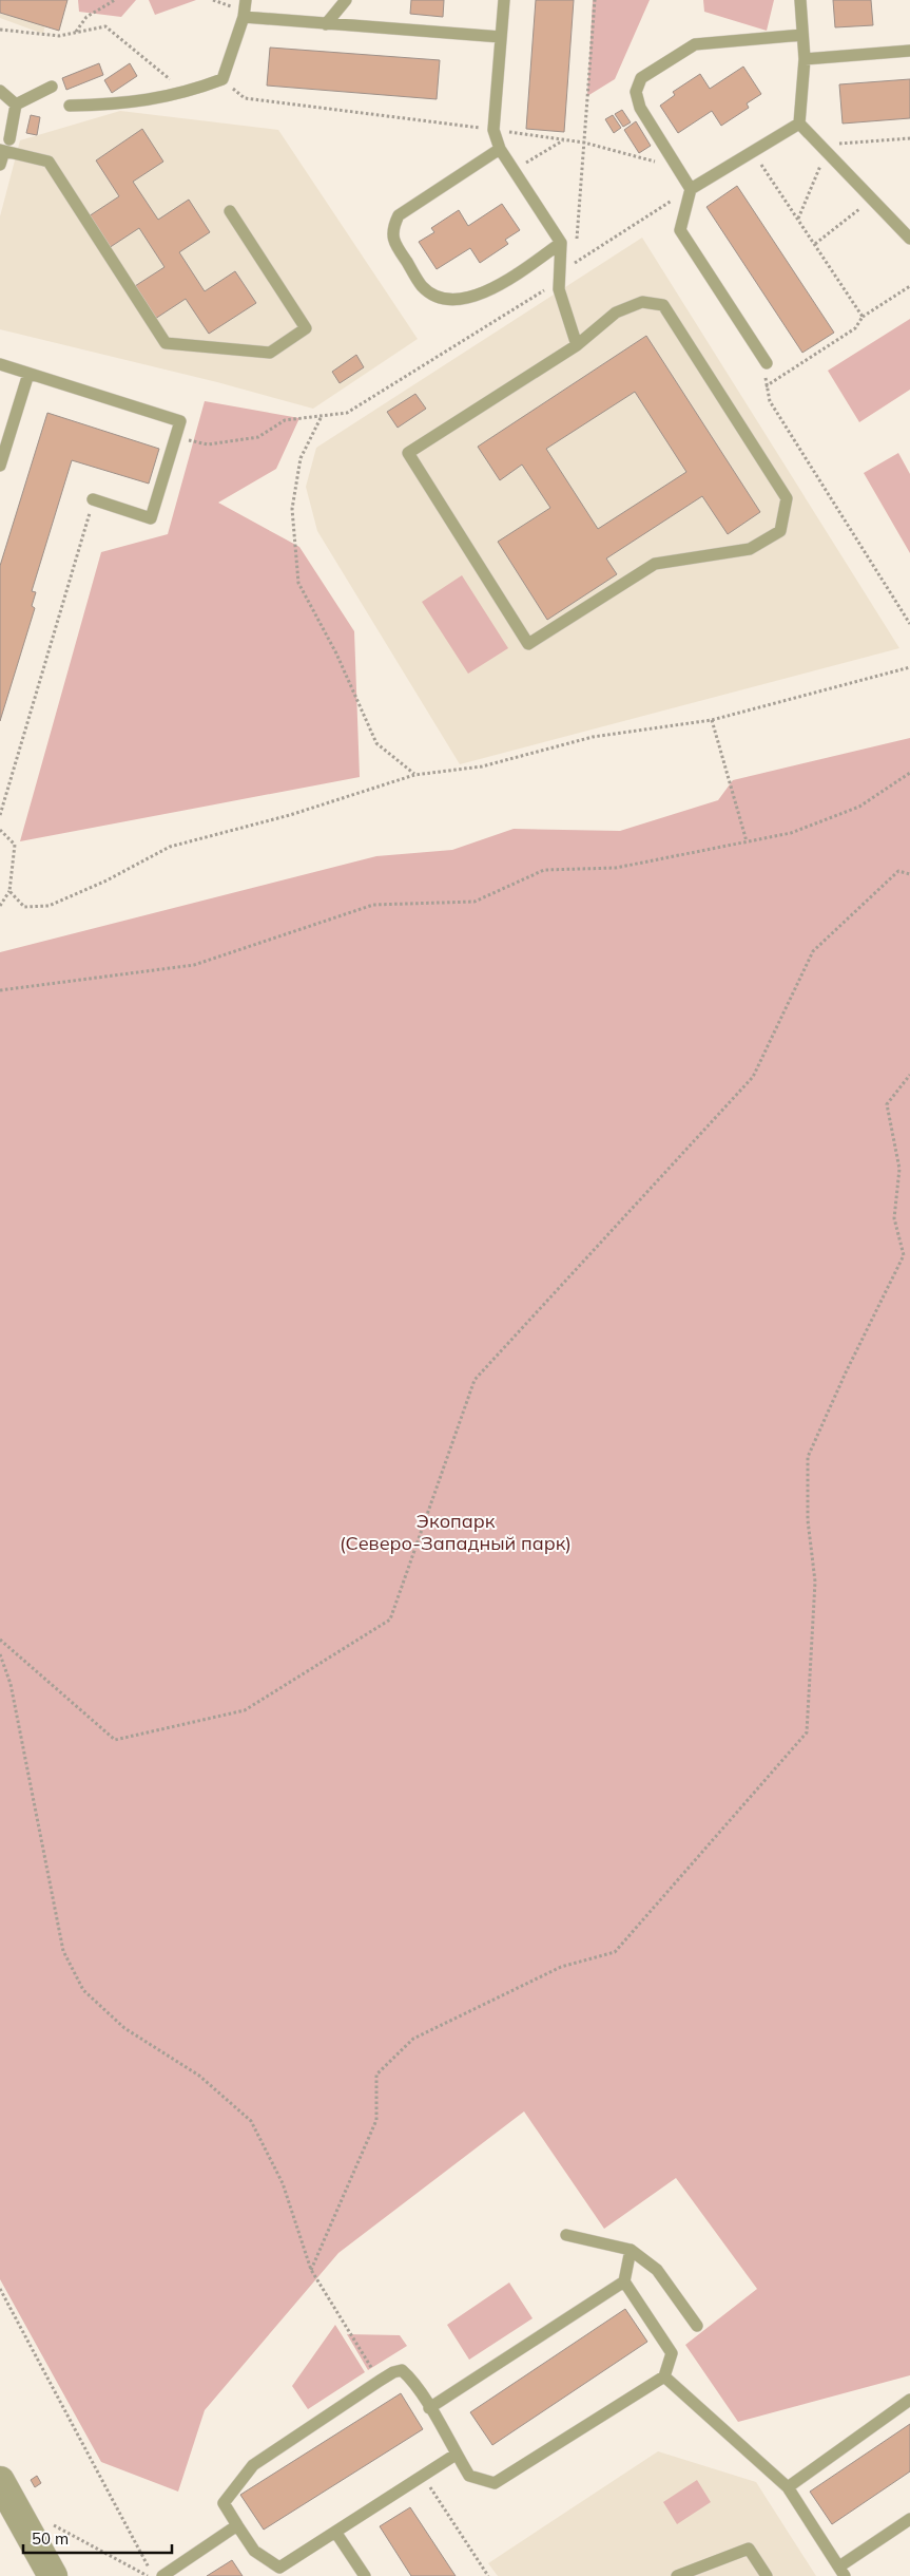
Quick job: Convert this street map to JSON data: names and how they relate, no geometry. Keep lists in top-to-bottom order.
{
  "parks": ["Экопарк (Северо-Западный парк)"],
  "scale_bar": "50 m"
}
